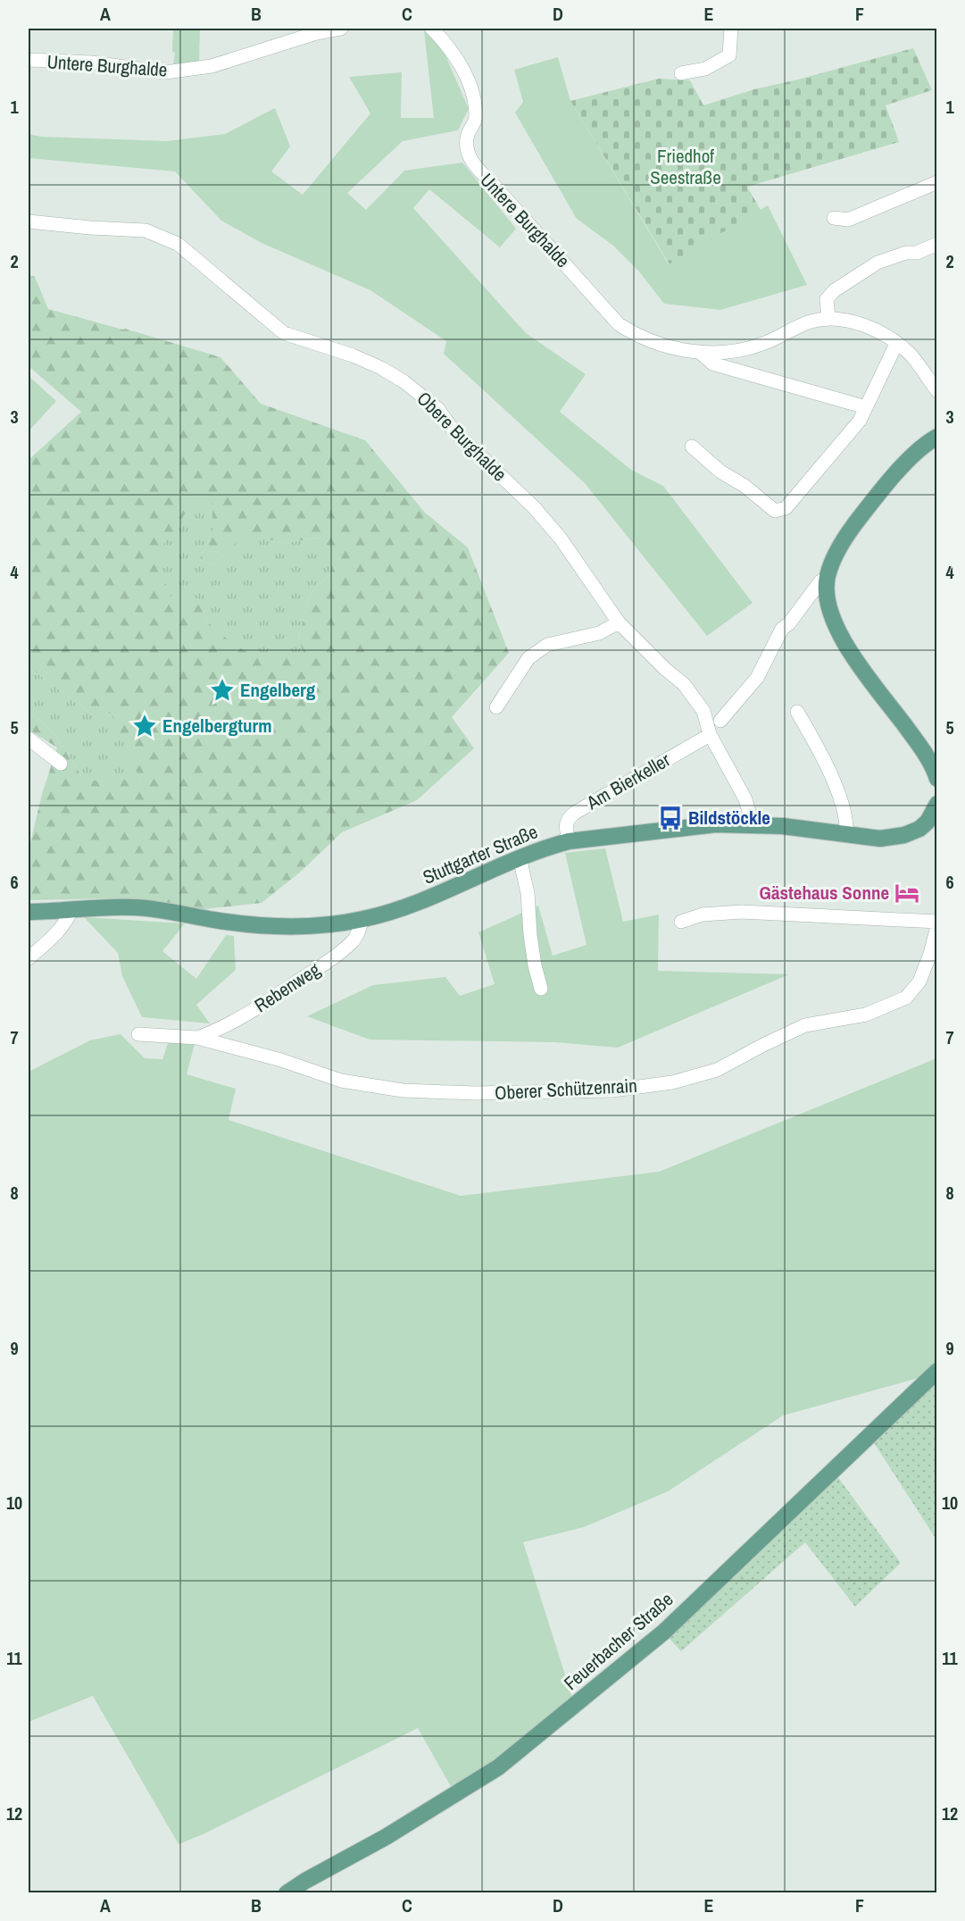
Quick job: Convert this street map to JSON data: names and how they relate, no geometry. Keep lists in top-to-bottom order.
{
  "streets": {
    "main road": ["Stuttgarter Straße", "Feuerbacher Straße"],
    "street": [
      "Untere Burghalde",
      "Obere Burghalde",
      "Am Bierkeller",
      "Rebenweg",
      "Oberer Schützenrain"
    ]
  },
  "crossings": [
    ["Obere Burghalde", "Am Bierkeller"],
    ["Obere Burghalde", "Stuttgarter Straße"],
    ["Am Bierkeller", "Stuttgarter Straße"],
    ["Stuttgarter Straße", "Rebenweg"],
    ["Rebenweg", "Oberer Schützenrain"]
  ],
  "parks": ["Friedhof Seestraße"],
  "places": {
    "place": ["Engelberg", "Engelbergturm"],
    "bus stop": ["Bildstöckle"],
    "hotel": ["Gästehaus Sonne"]
  },
  "grid": {
    "columns": [
      "A",
      "B",
      "C",
      "D",
      "E",
      "F"
    ],
    "rows": [
      "1",
      "2",
      "3",
      "4",
      "5",
      "6",
      "7",
      "8",
      "9",
      "10",
      "11",
      "12"
    ]
  }
}
